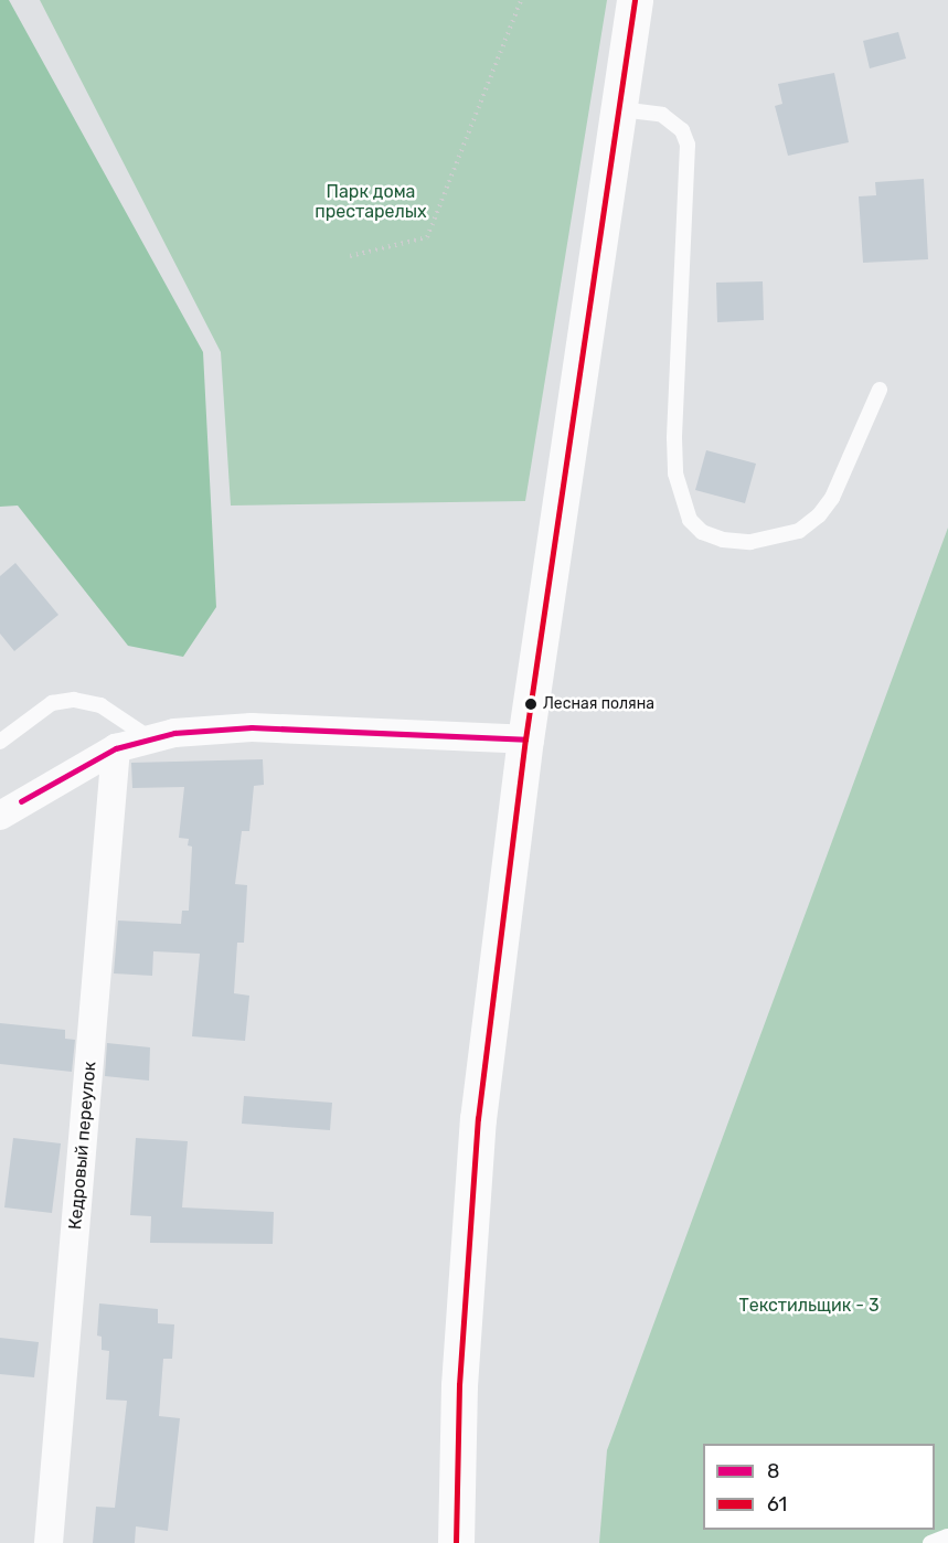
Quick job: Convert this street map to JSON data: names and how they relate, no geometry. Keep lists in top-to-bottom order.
{
  "streets": {
    "street": ["Кедровый переулок"]
  },
  "parks": ["Парк дома престарелых", "Текстильщик - 3"],
  "places": ["Лесная поляна"],
  "lines": ["transit line 61", "transit line 8"],
  "legend": ["8", "61"]
}
